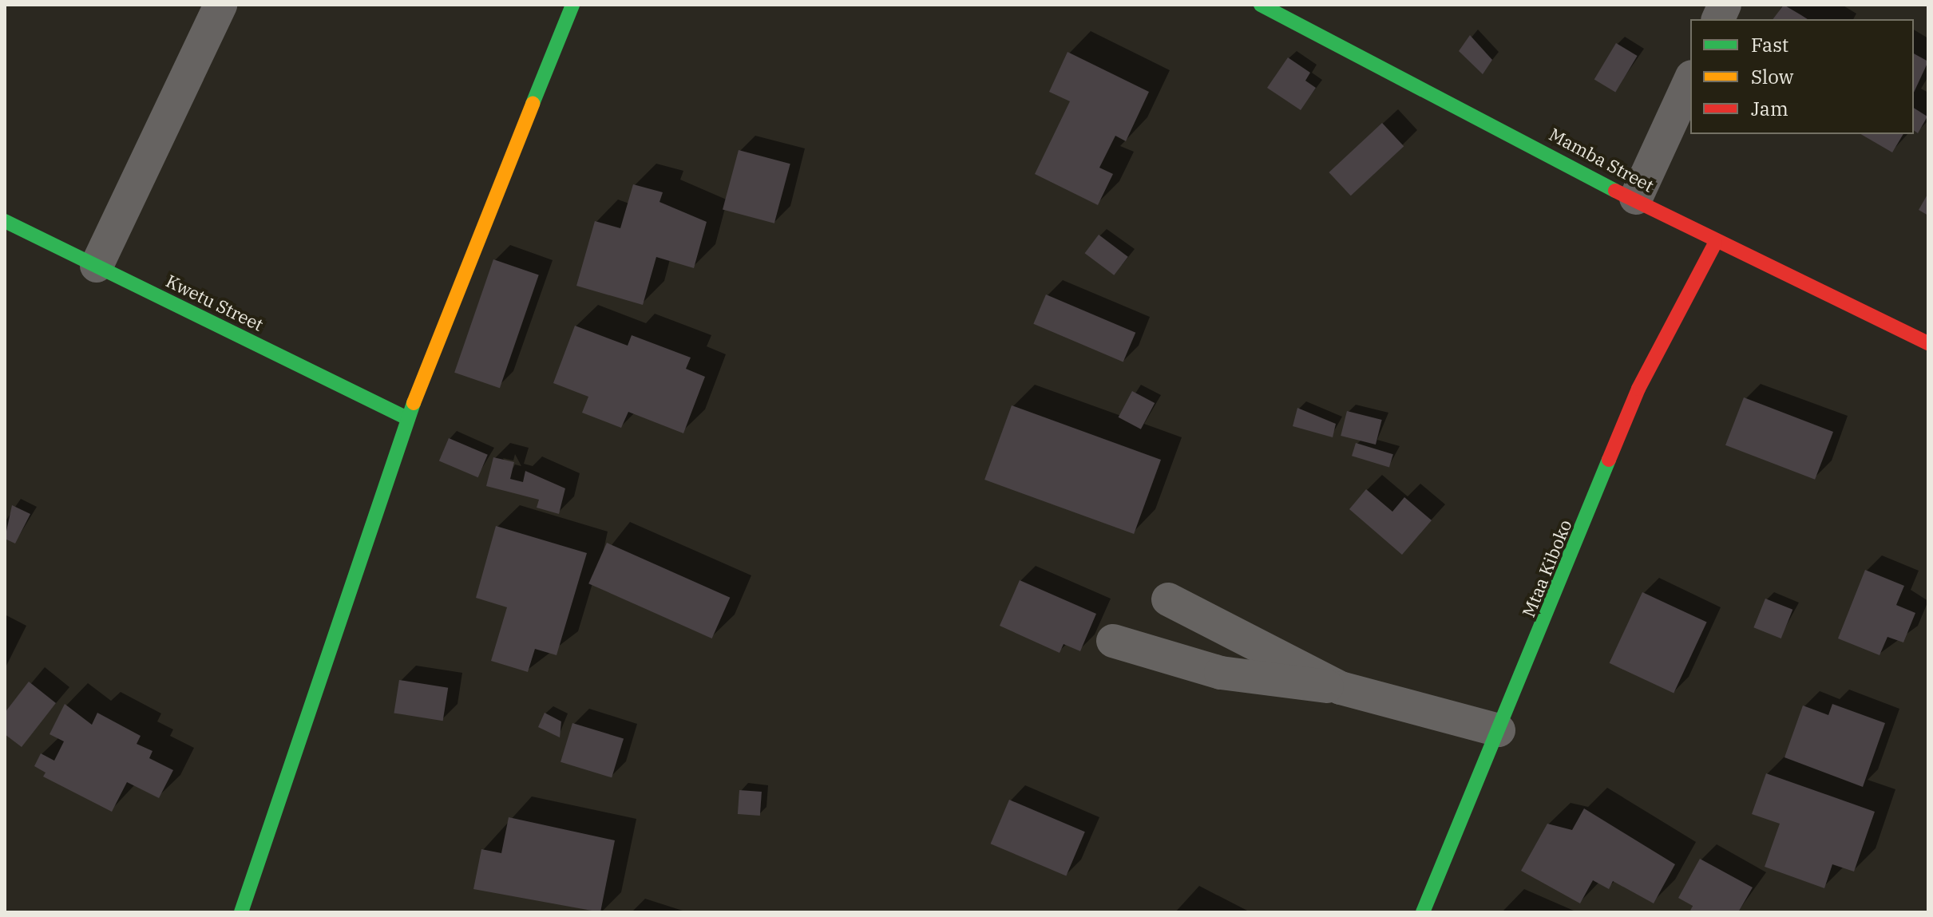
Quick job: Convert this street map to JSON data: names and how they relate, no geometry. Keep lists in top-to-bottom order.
{
  "streets": {
    "street": ["Mamba Street", "Kwetu Street", "Mtaa Kiboko"]
  },
  "crossings": [
    ["Mamba Street", "Mtaa Kiboko"]
  ],
  "legend": ["Fast", "Slow", "Jam"]
}
